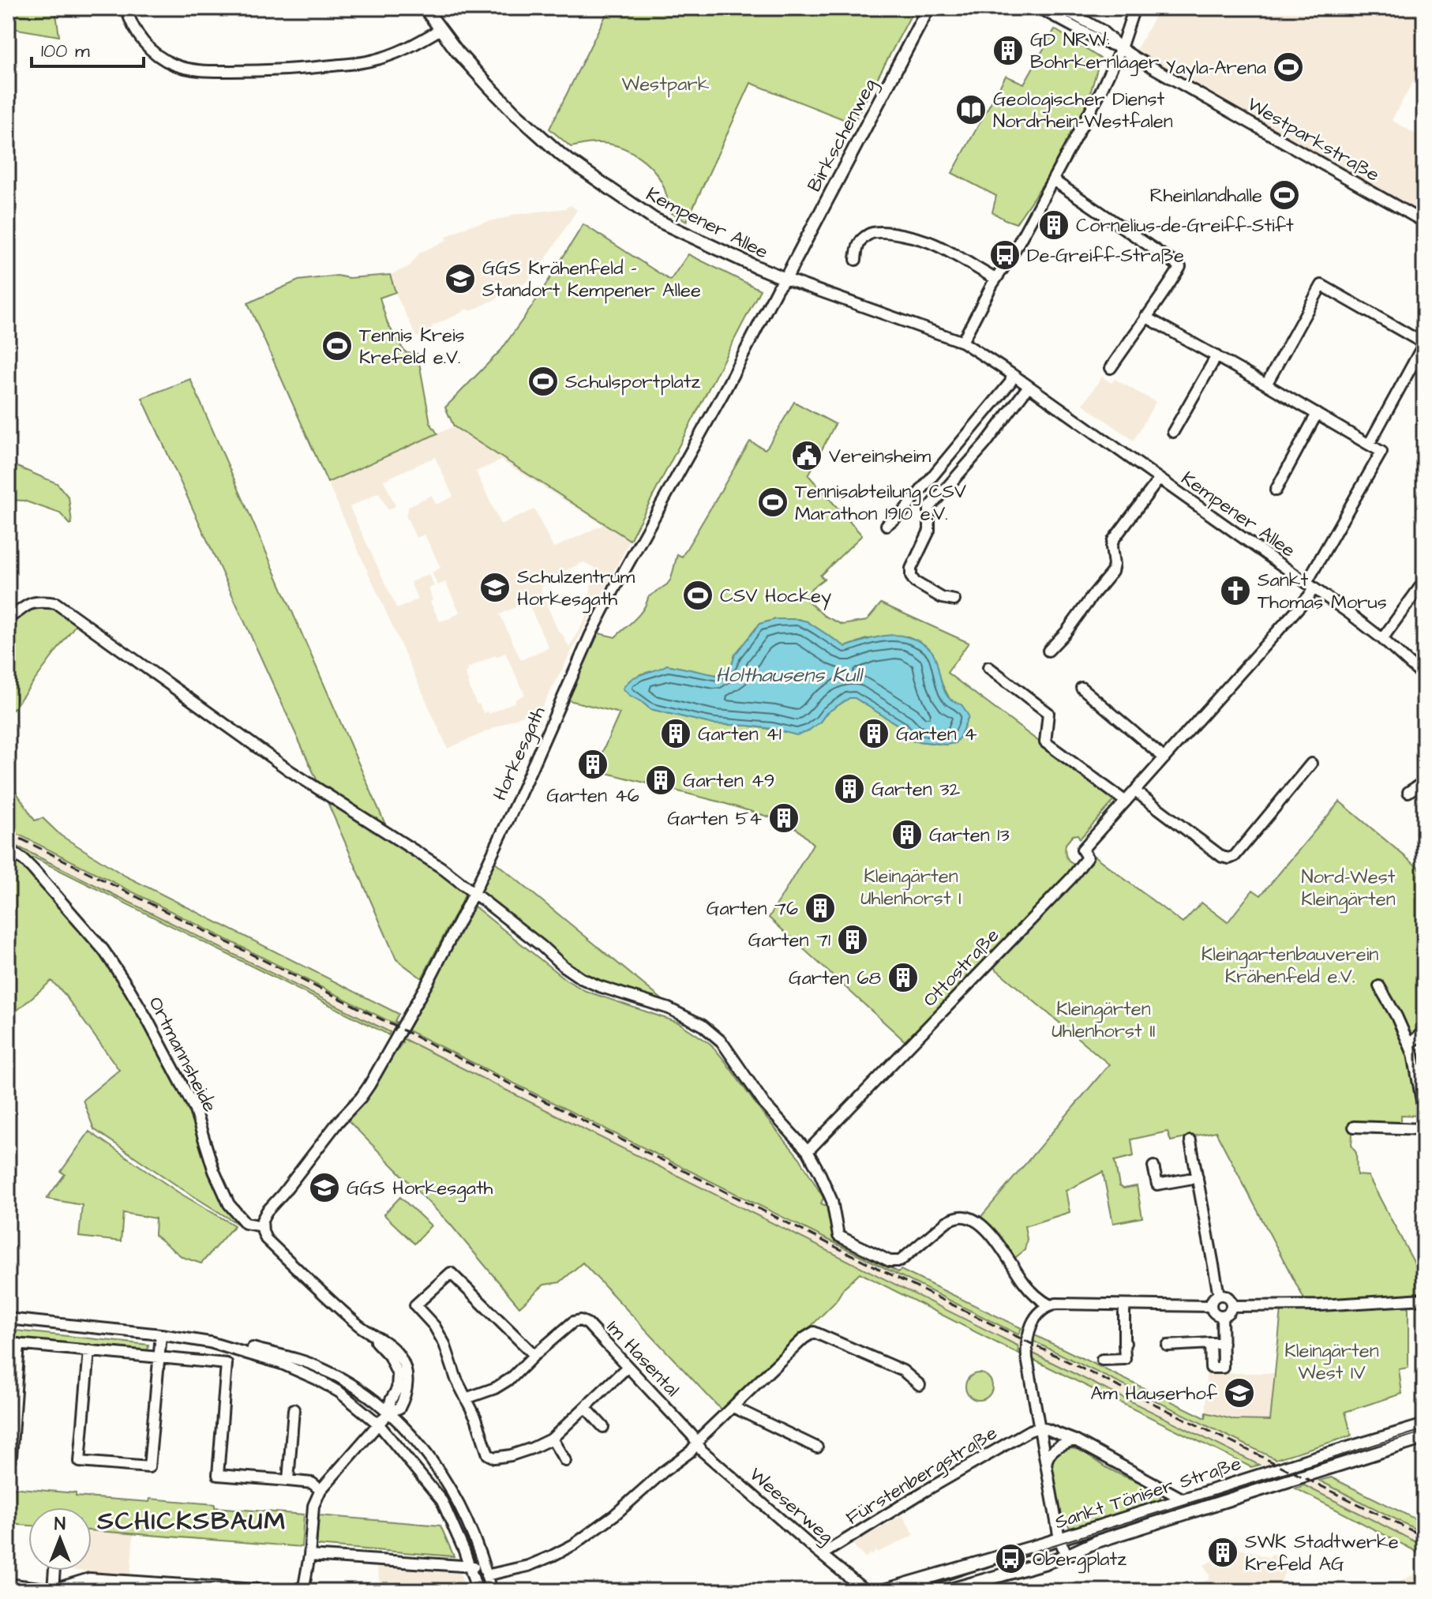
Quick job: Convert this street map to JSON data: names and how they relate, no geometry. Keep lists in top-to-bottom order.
{
  "streets": {
    "main road": ["Birkschenweg", "Kempener Allee", "Sankt Töniser Straße"],
    "street": [
      "Westparkstraße",
      "Horkesgath",
      "Ottostraße",
      "Ortmannsheide",
      "Im Hasental",
      "Fürstenbergstraße",
      "Weeserweg"
    ]
  },
  "crossings": [
    ["Birkschenweg", "Kempener Allee"],
    ["Birkschenweg", "Horkesgath"],
    ["Kempener Allee", "Horkesgath"],
    ["Kempener Allee", "Ottostraße"],
    ["Horkesgath", "Ortmannsheide"],
    ["Im Hasental", "Weeserweg"],
    ["Fürstenbergstraße", "Weeserweg"]
  ],
  "districts": ["SCHICKSBAUM"],
  "water": ["Holthausens Kull"],
  "parks": [
    "Westpark",
    "Kleingärten Uhlenhorst I",
    "Nord-West Kleingärten",
    "Kleingartenbauverein Krähenfeld e.V.",
    "Kleingärten Uhlenhorst II",
    "Kleingärten West IV"
  ],
  "places": {
    "building": [
      "GD NRW: Bohrkernlager",
      "Cornelius-de-Greiff-Stift",
      "Garten 41",
      "Garten 4",
      "Garten 46",
      "Garten 49",
      "Garten 32",
      "Garten 54",
      "Garten 13",
      "Garten 76",
      "Garten 71",
      "Garten 68",
      "SWK Stadtwerke Krefeld AG"
    ],
    "sports": [
      "Yayla-Arena",
      "Rheinlandhalle",
      "Tennis Kreis Krefeld e.V.",
      "Schulsportplatz",
      "Tennisabteilung CSV Marathon 1910 e.V.",
      "CSV Hockey"
    ],
    "library": ["Geologischer Dienst Nordrhein-Westfalen"],
    "bus stop": ["De-Greiff-Straße", "Obergplatz"],
    "school or university": [
      "GGS Krähenfeld - Standort Kempener Allee",
      "Schulzentrum Horkesgath",
      "GGS Horkesgath",
      "Am Hauserhof"
    ],
    "public building": ["Vereinsheim"],
    "church": ["Sankt Thomas Morus"]
  },
  "scale_bar": "100 m",
  "north": "top"
}
